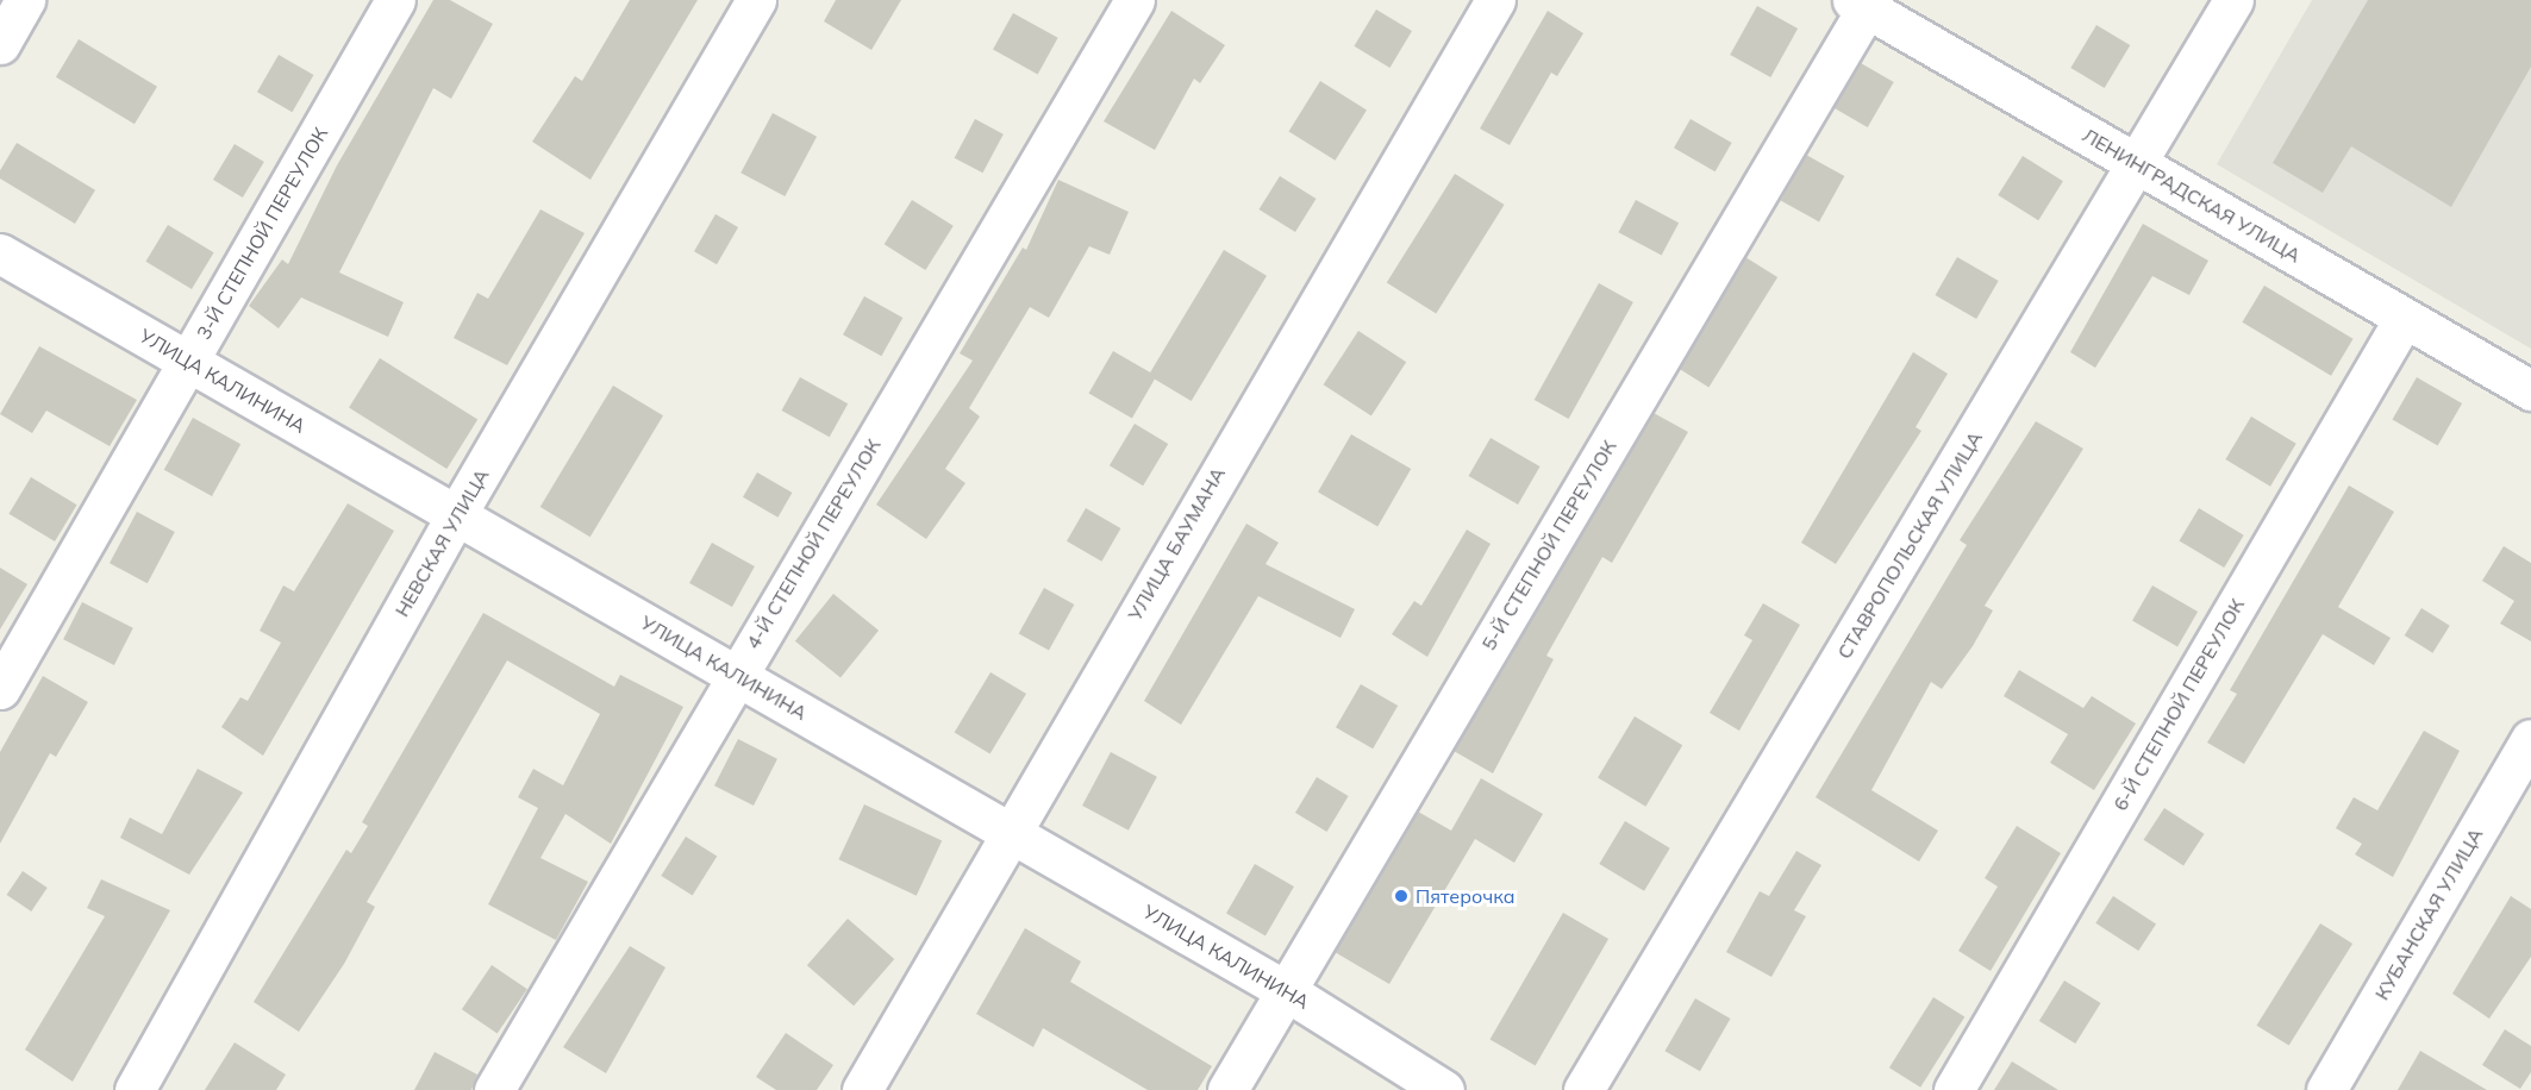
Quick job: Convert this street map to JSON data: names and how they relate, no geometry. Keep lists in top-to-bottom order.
{
  "streets": {
    "street": [
      "ЛЕНИНГРАДСКАЯ УЛИЦА",
      "3-Й СТЕПНОЙ ПЕРЕУЛОК",
      "УЛИЦА КАЛИНИНА",
      "НЕВСКАЯ УЛИЦА",
      "4-Й СТЕПНОЙ ПЕРЕУЛОК",
      "УЛИЦА БАУМАНА",
      "5-Й СТЕПНОЙ ПЕРЕУЛОК",
      "СТАВРОПОЛЬСКАЯ УЛИЦА",
      "6-Й СТЕПНОЙ ПЕРЕУЛОК",
      "КУБАНСКАЯ УЛИЦА"
    ]
  },
  "crossings": [
    ["ЛЕНИНГРАДСКАЯ УЛИЦА", "5-Й СТЕПНОЙ ПЕРЕУЛОК"],
    ["ЛЕНИНГРАДСКАЯ УЛИЦА", "СТАВРОПОЛЬСКАЯ УЛИЦА"],
    ["ЛЕНИНГРАДСКАЯ УЛИЦА", "6-Й СТЕПНОЙ ПЕРЕУЛОК"],
    ["3-Й СТЕПНОЙ ПЕРЕУЛОК", "УЛИЦА КАЛИНИНА"],
    ["УЛИЦА КАЛИНИНА", "НЕВСКАЯ УЛИЦА"],
    ["УЛИЦА КАЛИНИНА", "4-Й СТЕПНОЙ ПЕРЕУЛОК"],
    ["УЛИЦА КАЛИНИНА", "УЛИЦА БАУМАНА"],
    ["УЛИЦА КАЛИНИНА", "5-Й СТЕПНОЙ ПЕРЕУЛОК"]
  ],
  "places": ["Пятерочка"]
}
